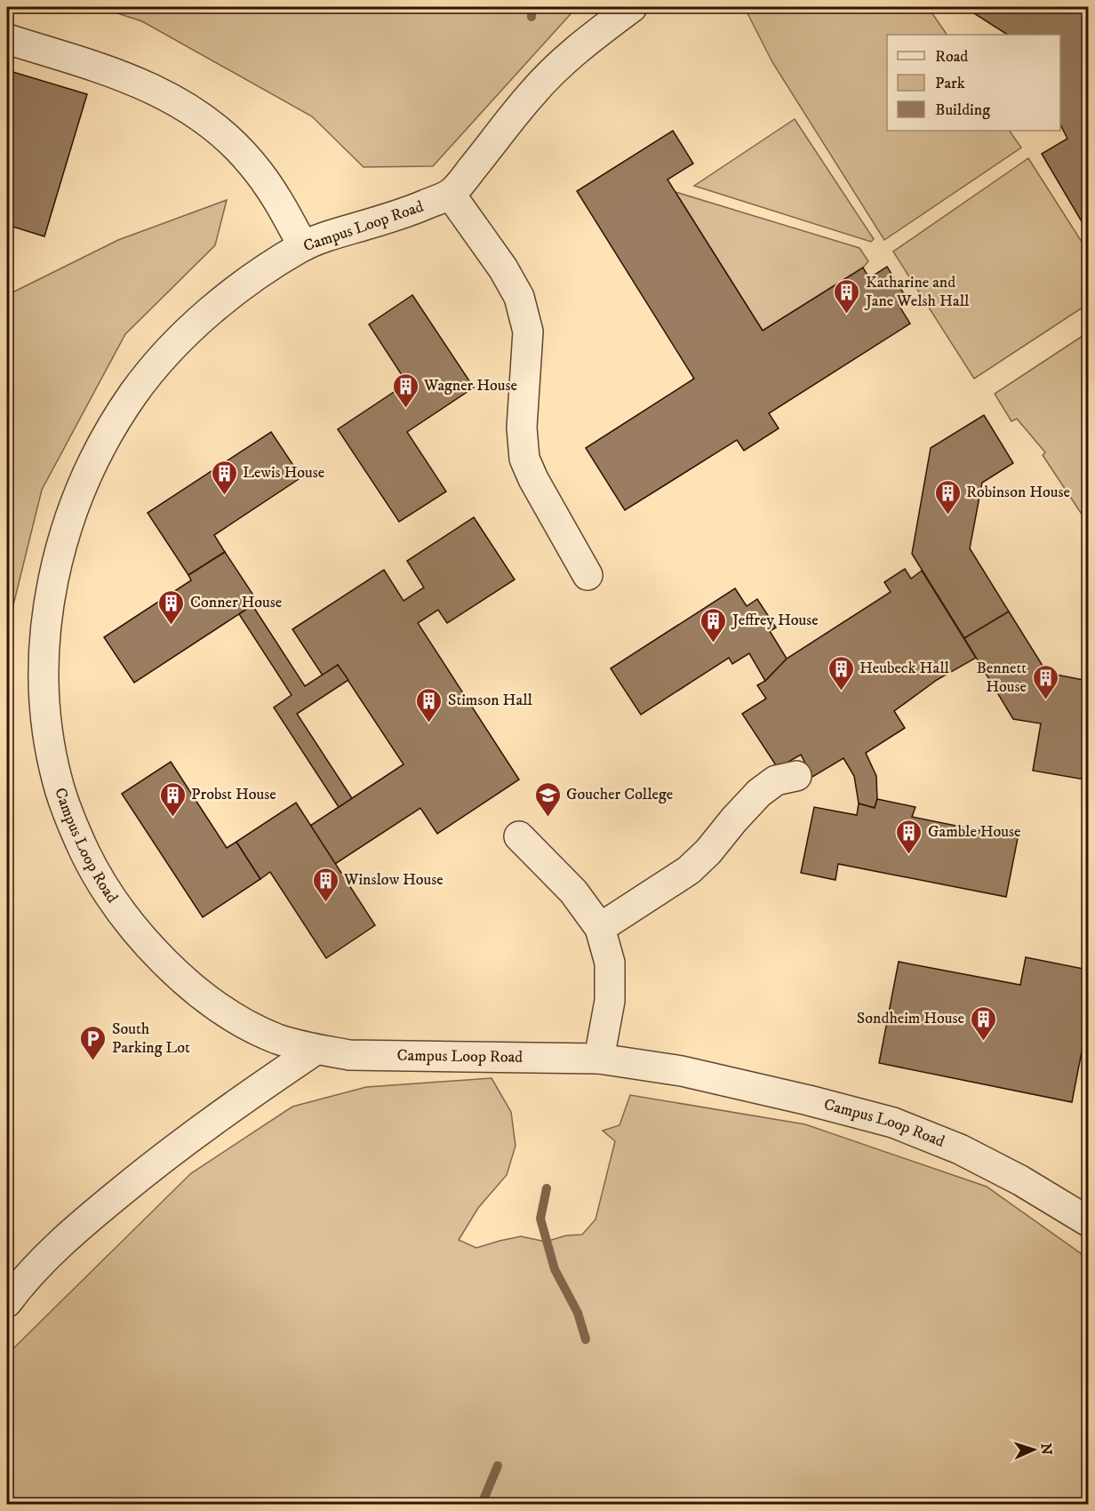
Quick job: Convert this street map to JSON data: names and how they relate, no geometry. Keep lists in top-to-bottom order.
{
  "streets": {
    "street": ["Campus Loop Road"]
  },
  "places": {
    "building": [
      "Katharine and Jane Welsh Hall",
      "Wagner House",
      "Lewis House",
      "Robinson House",
      "Conner House",
      "Jeffrey House",
      "Heubeck Hall",
      "Bennett House",
      "Stimson Hall",
      "Probst House",
      "Gamble House",
      "Winslow House",
      "Sondheim House"
    ],
    "school or university": ["Goucher College"],
    "parking": ["South Parking Lot"]
  },
  "legend": ["Road", "Park", "Building"],
  "north": "right"
}
